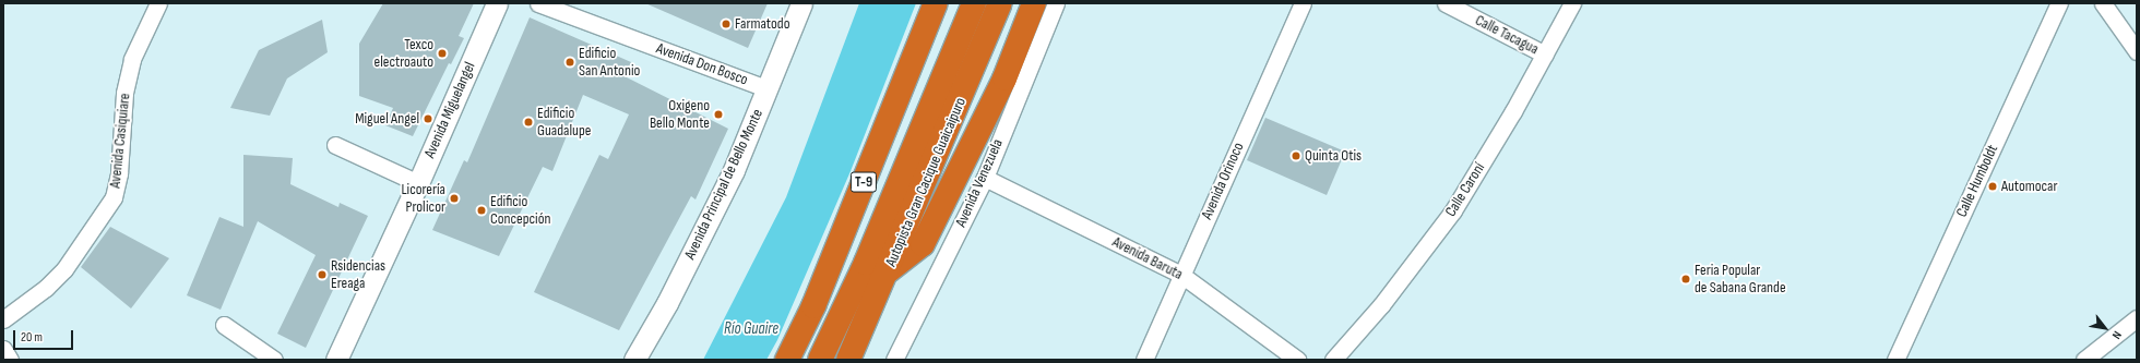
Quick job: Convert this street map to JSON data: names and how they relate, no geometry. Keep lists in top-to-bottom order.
{
  "streets": {
    "highway": ["T-9", "Autopista Gran Cacique Guaicaipuro"],
    "street": [
      "Calle Tacagua",
      "Avenida Don Bosco",
      "Avenida Miguelangel",
      "Avenida Casiquiare",
      "Avenida Orinoco",
      "Calle Humboldt",
      "Avenida Venezuela",
      "Avenida Principal de Bello Monte",
      "Calle Caroní",
      "Avenida Baruta"
    ]
  },
  "crossings": [
    ["Calle Tacagua", "Calle Caroní"],
    ["Avenida Don Bosco", "Avenida Principal de Bello Monte"],
    ["Avenida Orinoco", "Avenida Baruta"],
    ["Avenida Venezuela", "Avenida Baruta"]
  ],
  "water": ["Río Guaire"],
  "places": [
    "Farmatodo",
    "Texco electroauto",
    "Edificio San Antonio",
    "Oxigeno Bello Monte",
    "Miguel Angel",
    "Edificio Guadalupe",
    "Quinta Otis",
    "Automocar",
    "Licorería Prolicor",
    "Edificio Concepción",
    "Rsidencias Ereaga",
    "Feria Popular de Sabana Grande"
  ],
  "scale_bar": "20 m",
  "north": "bottom right"
}
